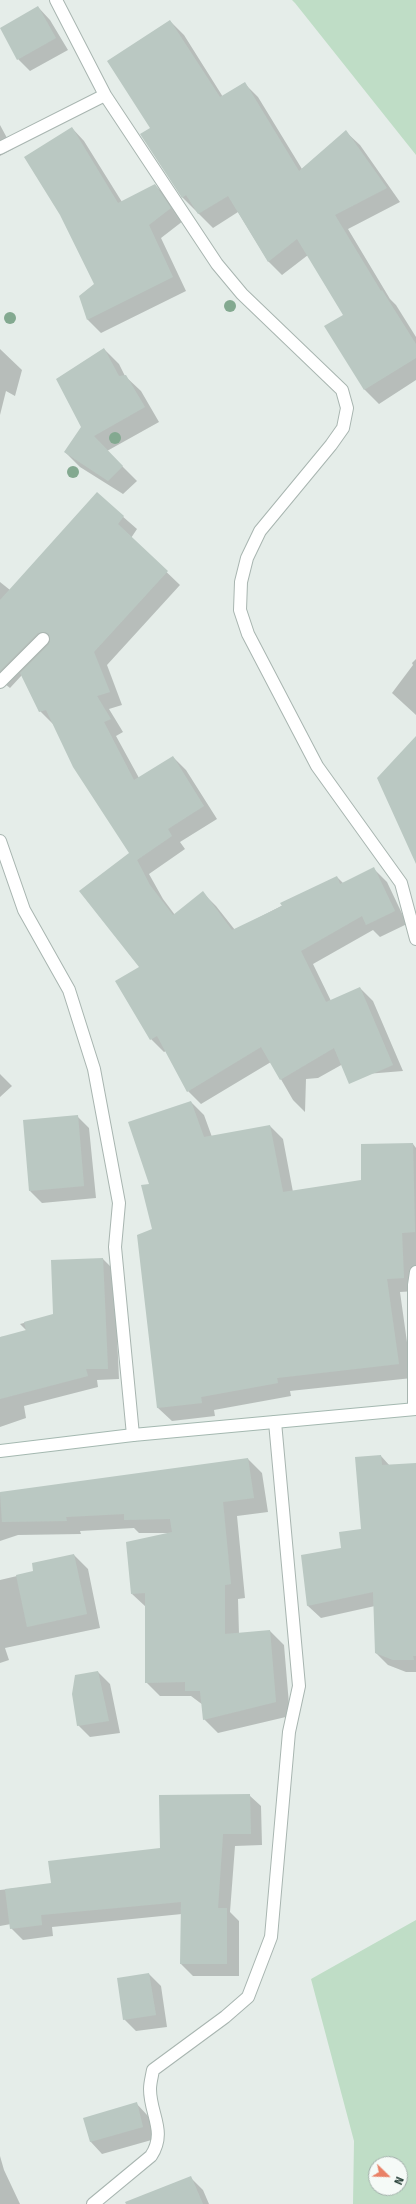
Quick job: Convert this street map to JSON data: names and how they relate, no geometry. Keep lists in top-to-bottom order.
{
  "north": "bottom right"
}
